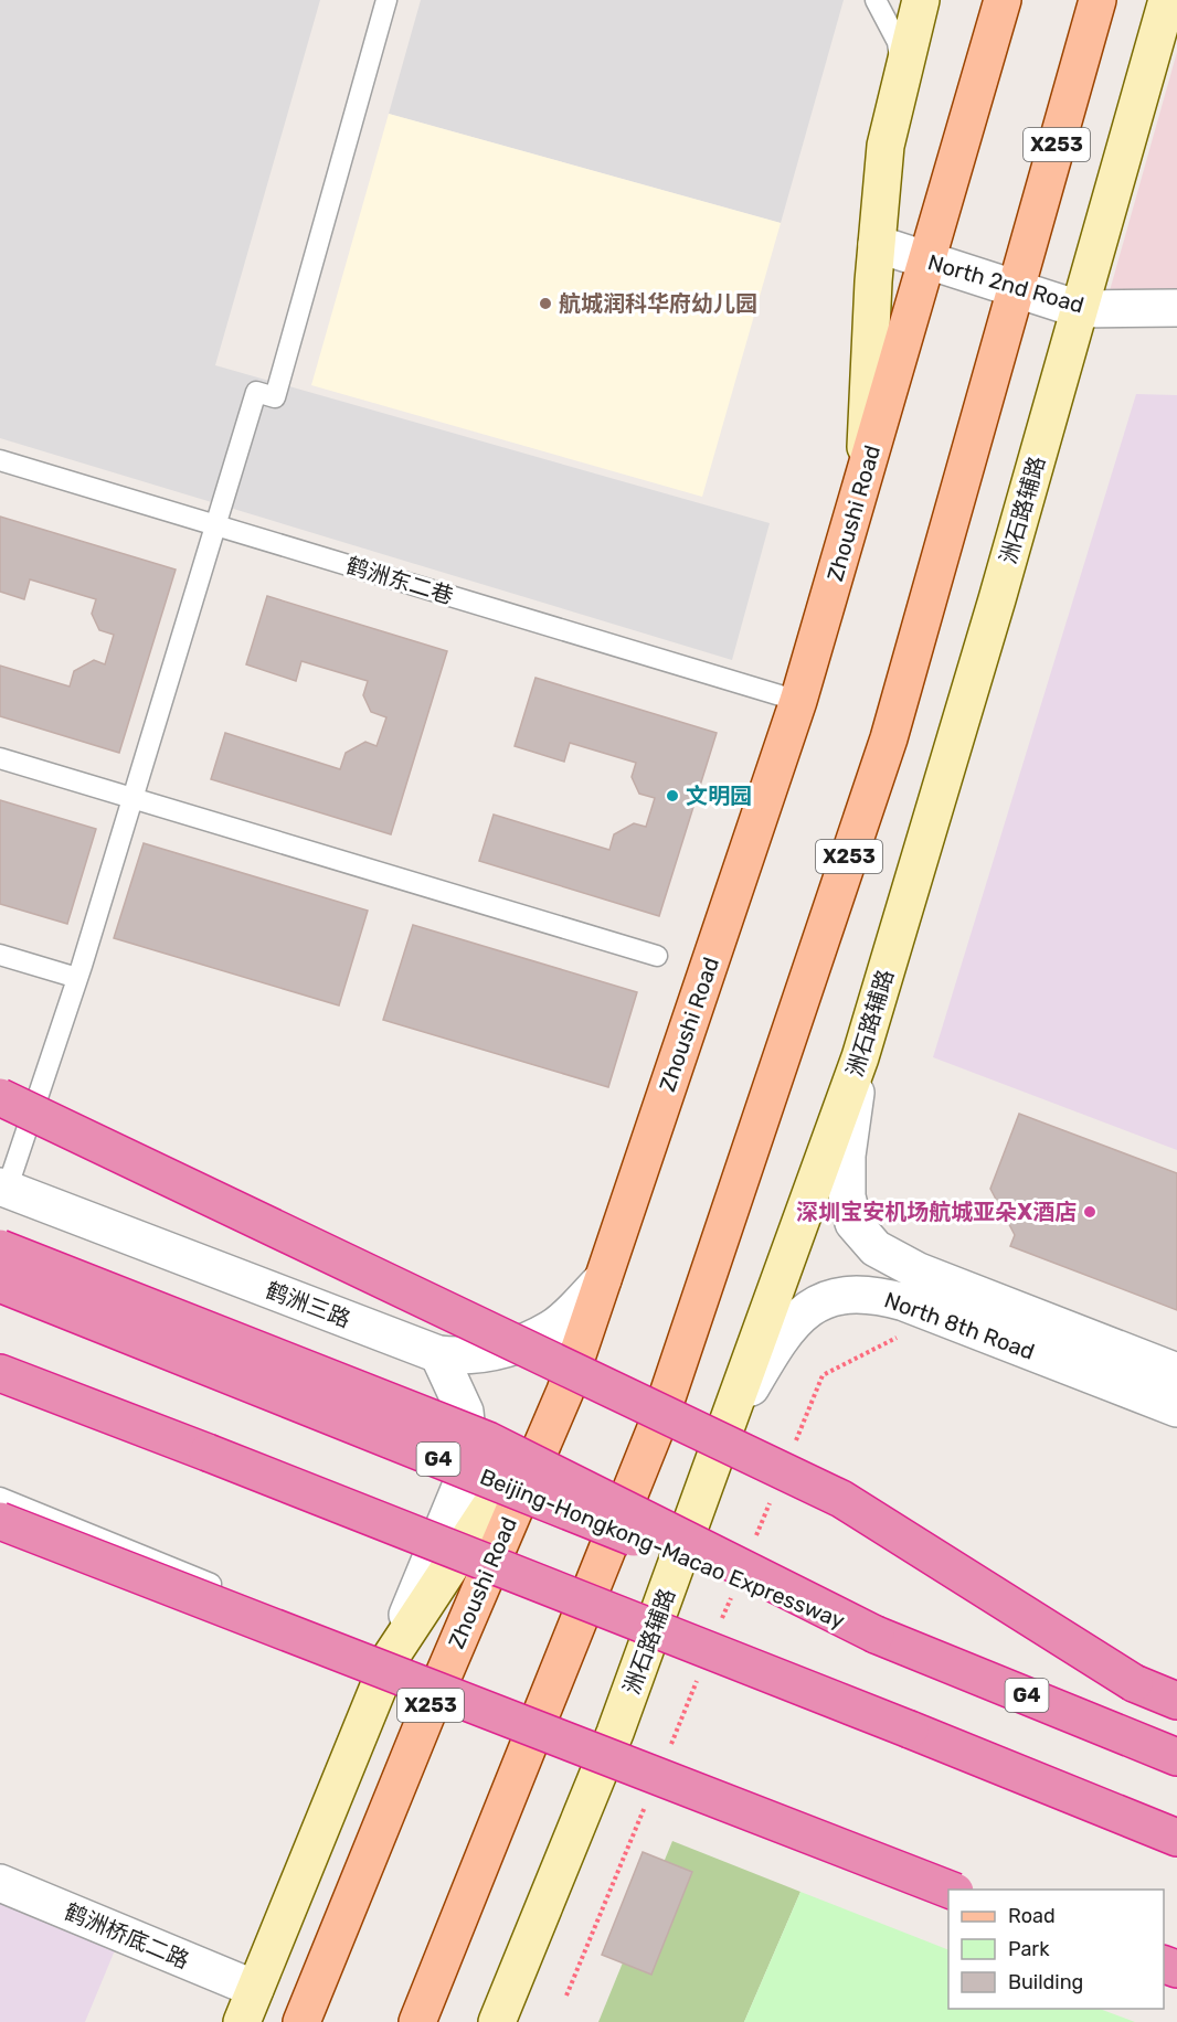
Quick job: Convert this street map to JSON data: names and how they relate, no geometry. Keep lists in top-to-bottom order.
{
  "streets": {
    "highway": ["G4", "Beijing-Hongkong-Macao Expressway"],
    "main road": ["X253", "洲石路辅路", "Zhoushi Road"],
    "street": [
      "North 2nd Road",
      "鹤洲三路",
      "North 8th Road",
      "鹤洲桥底二路"
    ],
    "lane": ["鹤洲东二巷"]
  },
  "crossings": [
    ["X253", "North 2nd Road"],
    ["North 2nd Road", "洲石路辅路"],
    ["North 2nd Road", "Zhoushi Road"],
    ["洲石路辅路", "North 8th Road"],
    ["Zhoushi Road", "鹤洲东二巷"],
    ["Zhoushi Road", "鹤洲三路"]
  ],
  "places": ["航城润科华府幼儿园", "文明园", "深圳宝安机场航城亚朵X酒店"],
  "legend": ["Road", "Park", "Building"]
}
